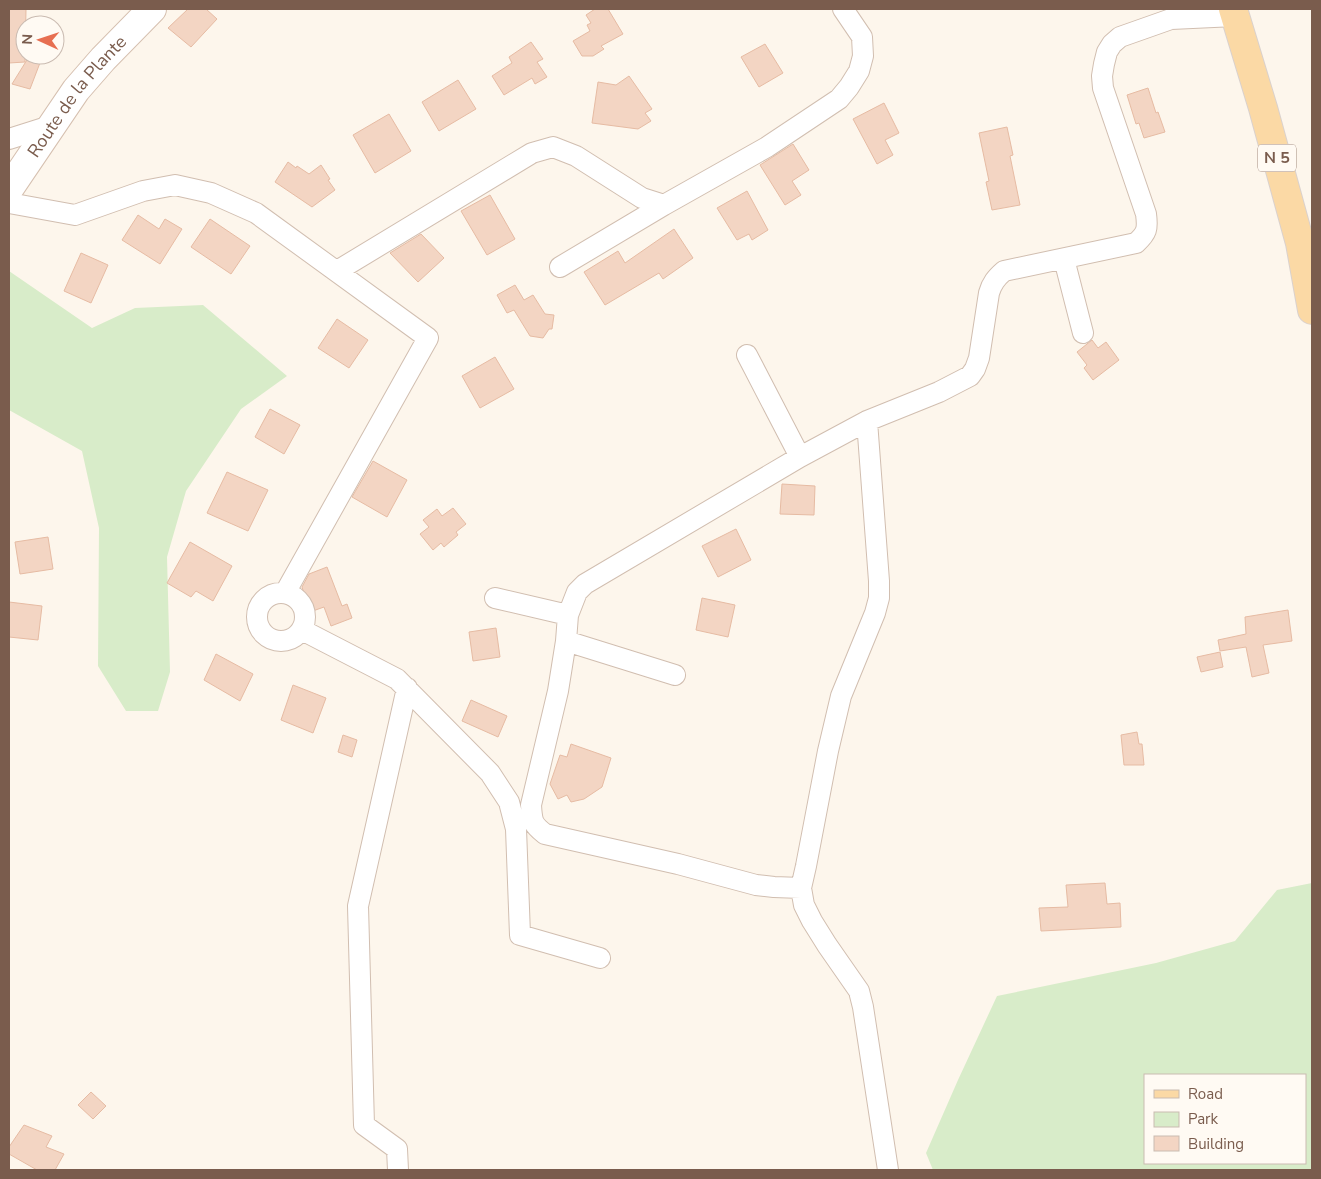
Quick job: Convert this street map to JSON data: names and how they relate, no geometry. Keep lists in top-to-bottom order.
{
  "streets": {
    "main road": ["Route de la Plante", "N 5"]
  },
  "legend": ["Road", "Park", "Building"],
  "north": "left"
}
